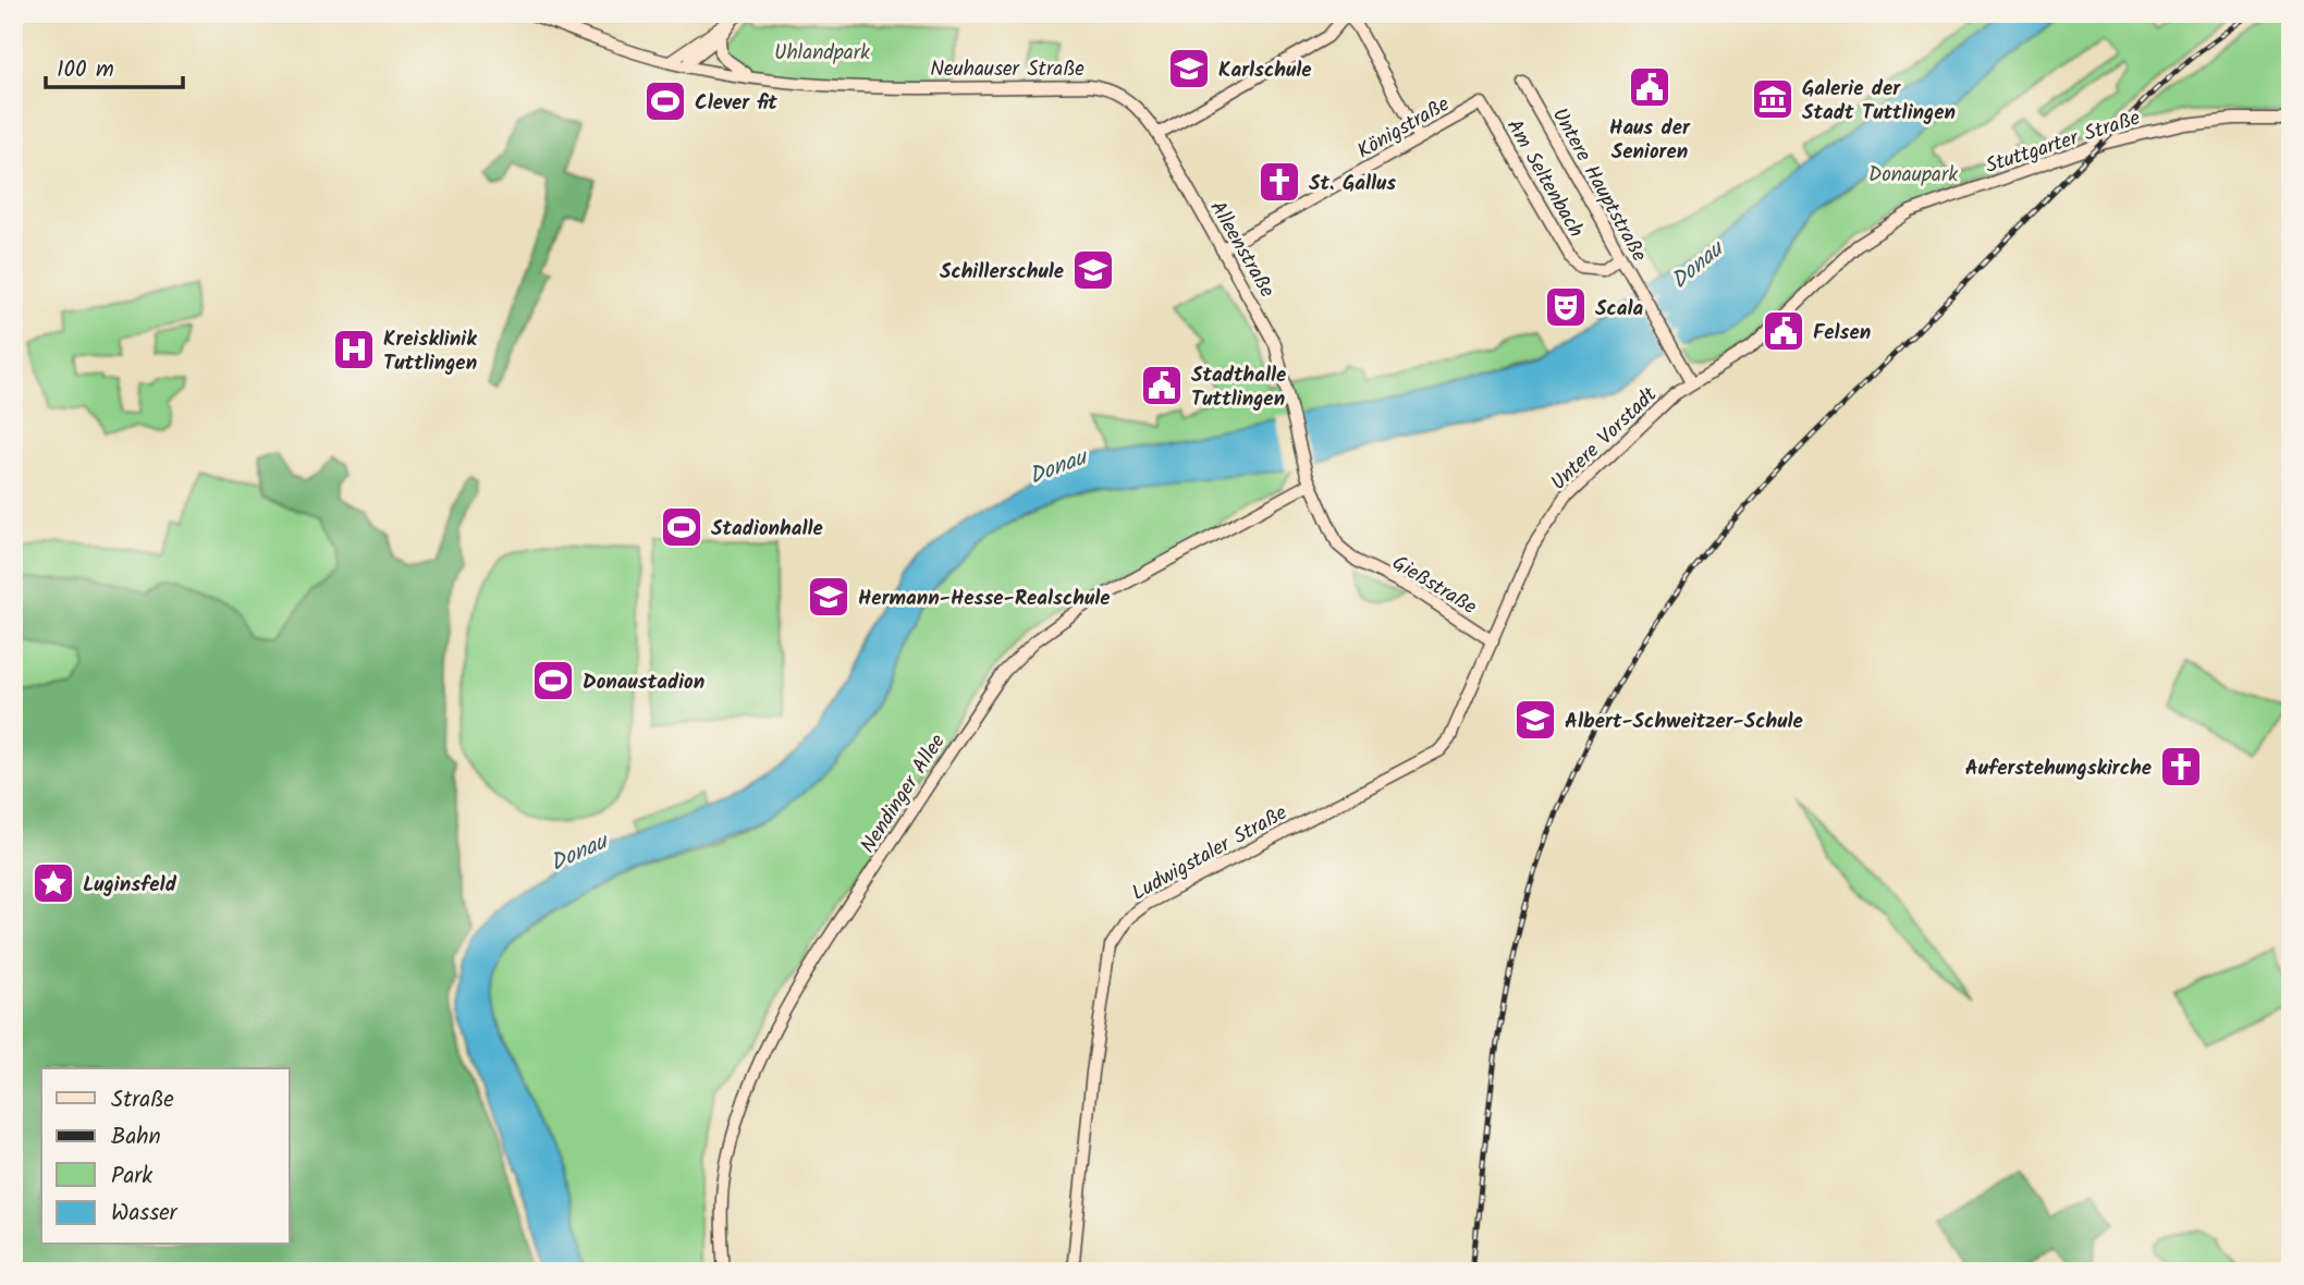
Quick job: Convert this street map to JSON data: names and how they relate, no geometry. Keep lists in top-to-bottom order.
{
  "streets": {
    "street": [
      "Neuhauser Straße",
      "Königstraße",
      "Stuttgarter Straße",
      "Am Seltenbach",
      "Untere Hauptstraße",
      "Alleenstraße",
      "Untere Vorstadt",
      "Gießstraße",
      "Nendinger Allee",
      "Ludwigstaler Straße"
    ]
  },
  "crossings": [
    ["Neuhauser Straße", "Alleenstraße"],
    ["Königstraße", "Am Seltenbach"],
    ["Königstraße", "Alleenstraße"],
    ["Stuttgarter Straße", "Untere Vorstadt"],
    ["Am Seltenbach", "Untere Hauptstraße"],
    ["Untere Hauptstraße", "Untere Vorstadt"],
    ["Alleenstraße", "Gießstraße"],
    ["Alleenstraße", "Nendinger Allee"],
    ["Untere Vorstadt", "Gießstraße"],
    ["Untere Vorstadt", "Ludwigstaler Straße"],
    ["Gießstraße", "Ludwigstaler Straße"]
  ],
  "water": ["Donau"],
  "parks": ["Uhlandpark", "Donaupark"],
  "places": {
    "school or university": [
      "Karlschule",
      "Schillerschule",
      "Hermann-Hesse-Realschule",
      "Albert-Schweitzer-Schule"
    ],
    "public building": ["Haus der Senioren", "Felsen", "Stadthalle Tuttlingen"],
    "museum": ["Galerie der Stadt Tuttlingen"],
    "sports": ["Clever fit", "Stadionhalle", "Donaustadion"],
    "church": ["St. Gallus", "Auferstehungskirche"],
    "theatre": ["Scala"],
    "hospital": ["Kreisklinik Tuttlingen"],
    "place": ["Luginsfeld"]
  },
  "legend": [
    "Straße",
    "Bahn",
    "Park",
    "Wasser"
  ],
  "scale_bar": "100 m"
}
